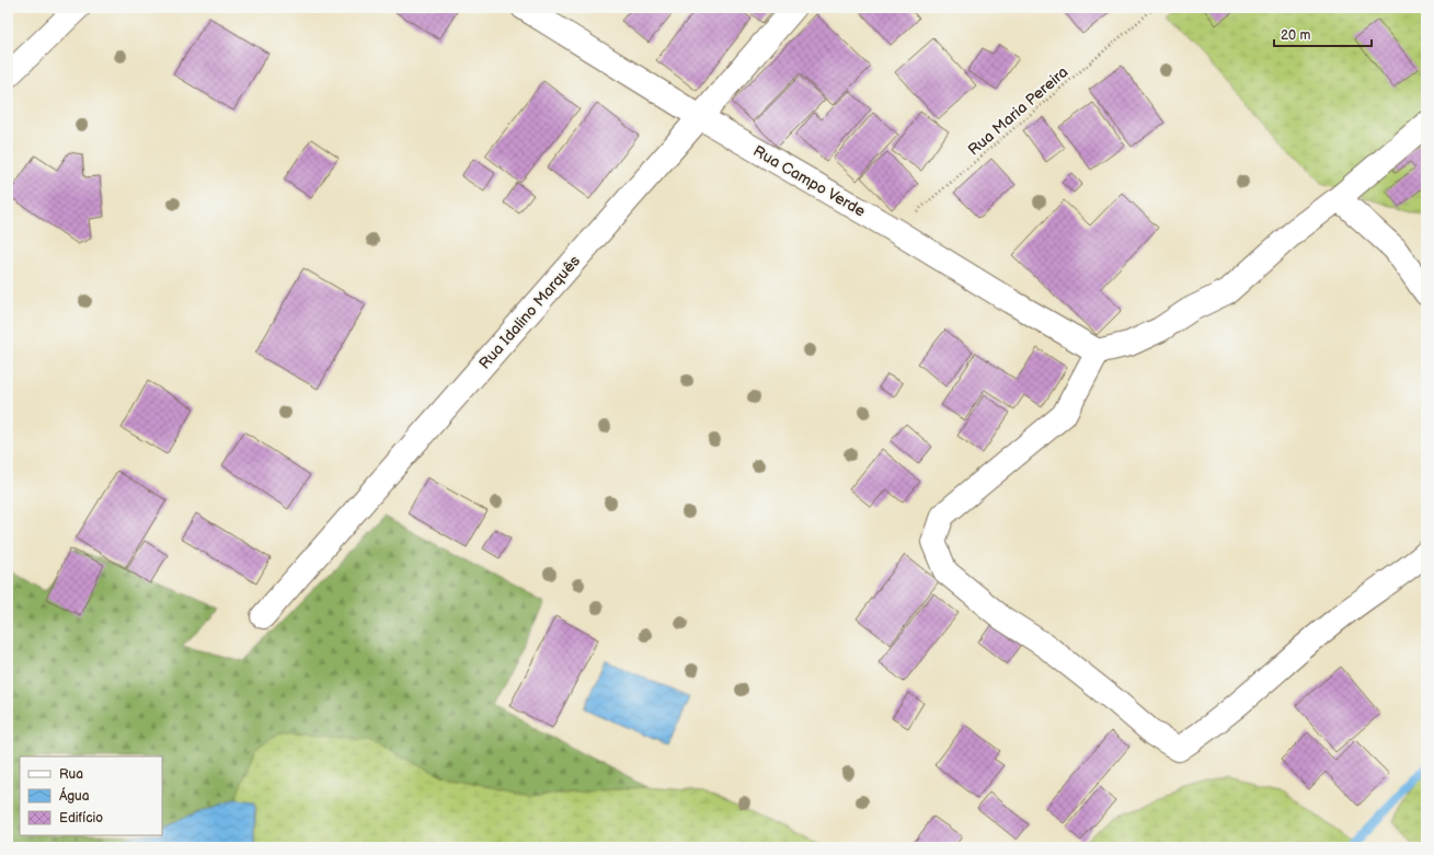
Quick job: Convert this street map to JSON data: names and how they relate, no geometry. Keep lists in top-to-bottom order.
{
  "streets": {
    "street": ["Rua Campo Verde", "Rua Idalino Marquês"],
    "path": ["Rua Maria Pereira"]
  },
  "crossings": [
    ["Rua Maria Pereira", "Rua Campo Verde"],
    ["Rua Campo Verde", "Rua Idalino Marquês"]
  ],
  "legend": ["Rua", "Água", "Edifício"],
  "scale_bar": "20 m"
}
